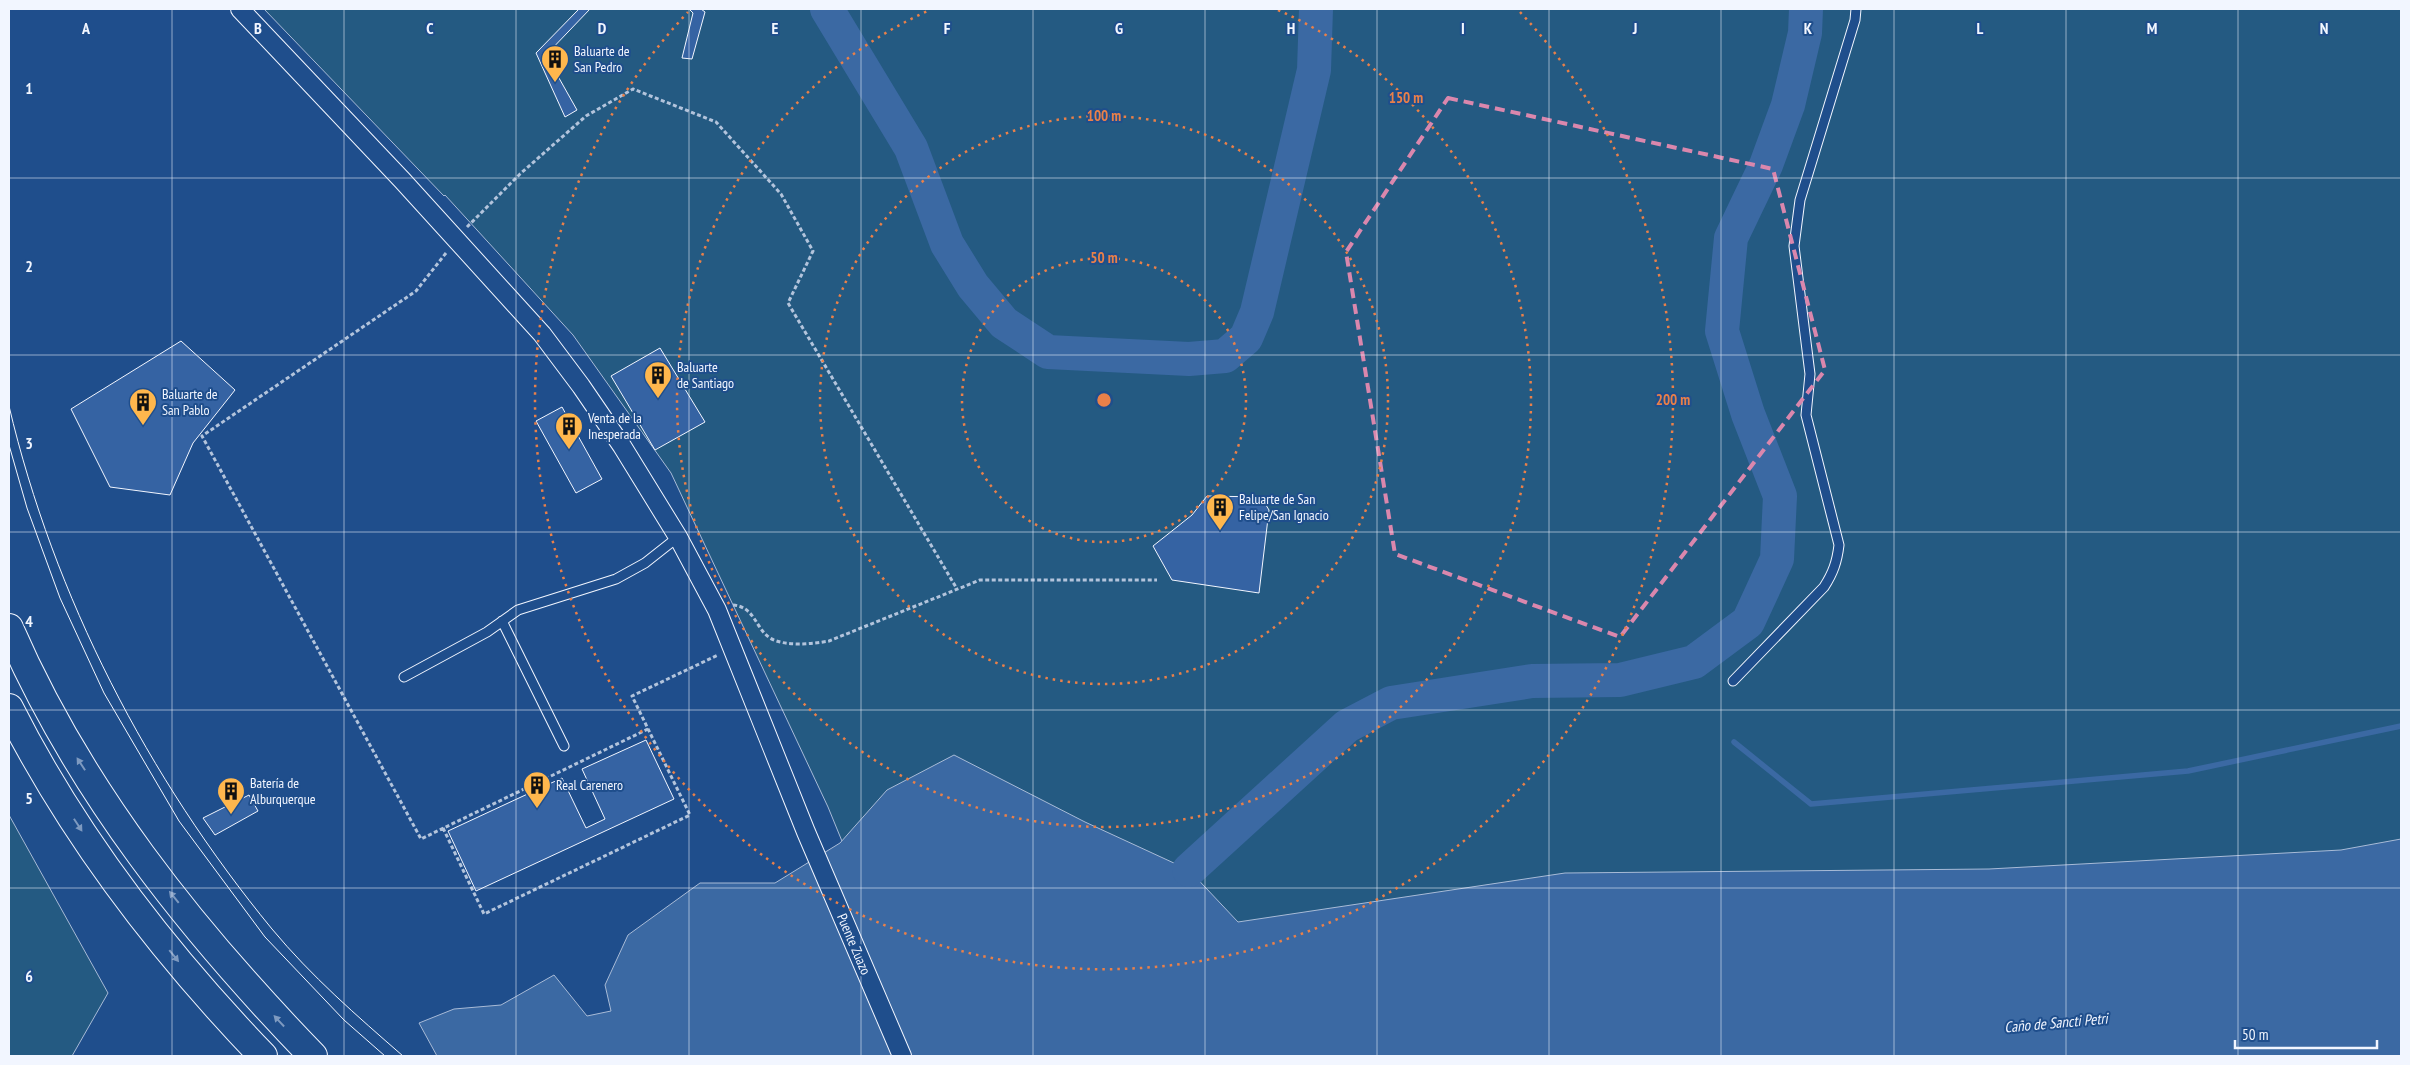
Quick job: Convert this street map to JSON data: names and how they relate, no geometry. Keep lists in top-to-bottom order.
{
  "streets": {
    "street": ["Puente Zuazo"]
  },
  "water": ["Caño de Sancti Petri"],
  "places": {
    "building": [
      "Baluarte de San Pedro",
      "Baluarte de Santiago",
      "Baluarte de San Pablo",
      "Venta de la Inesperada",
      "Baluarte de San Felipe/San Ignacio",
      "Real Carenero",
      "Batería de Alburquerque"
    ]
  },
  "scale_bar": "50 m",
  "grid": {
    "columns": [
      "A",
      "B",
      "C",
      "D",
      "E",
      "F",
      "G",
      "H",
      "I",
      "J",
      "K",
      "L",
      "M",
      "N"
    ],
    "rows": [
      "1",
      "2",
      "3",
      "4",
      "5",
      "6"
    ]
  },
  "rings": [
    "150 m",
    "100 m",
    "50 m",
    "200 m"
  ]
}
